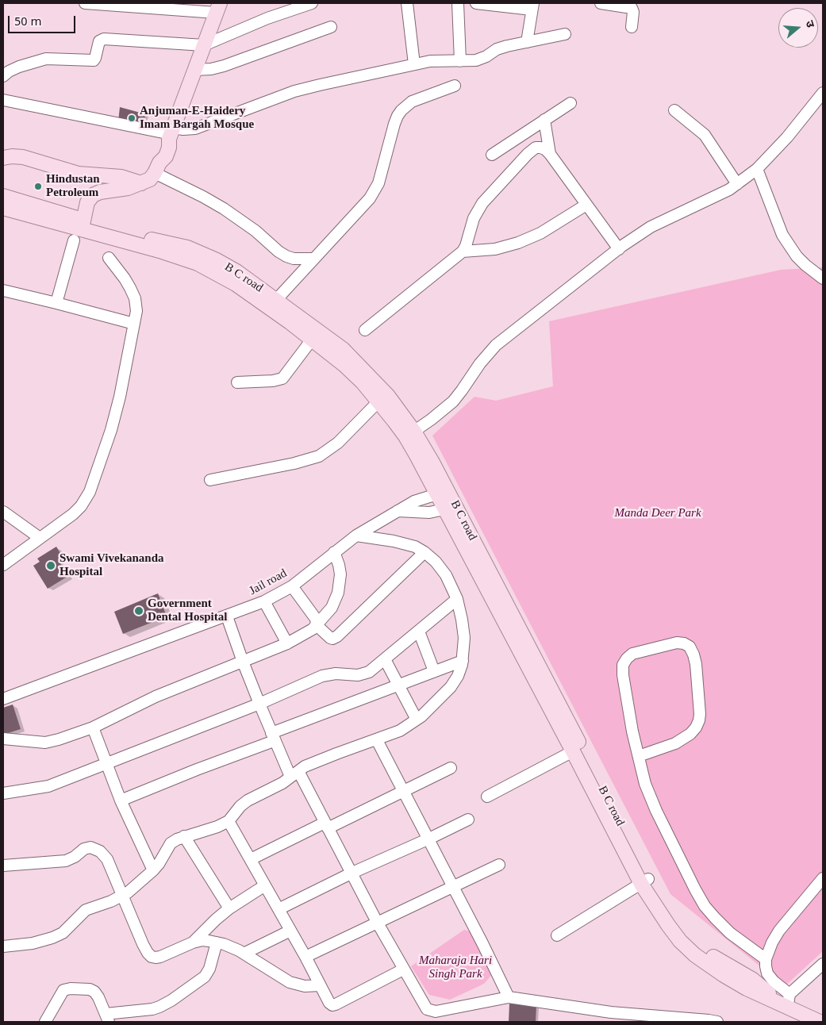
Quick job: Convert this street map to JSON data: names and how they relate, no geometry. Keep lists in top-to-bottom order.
{
  "streets": {
    "main road": ["B C road"],
    "street": ["Jail road"]
  },
  "parks": ["Manda Deer Park", "Maharaja Hari Singh Park"],
  "places": [
    "Anjuman-E-Haidery Imam Bargah Mosque",
    "Hindustan Petroleum",
    "Swami Vivekananda Hospital",
    "Government Dental Hospital"
  ],
  "scale_bar": "50 m",
  "north": "right"
}
